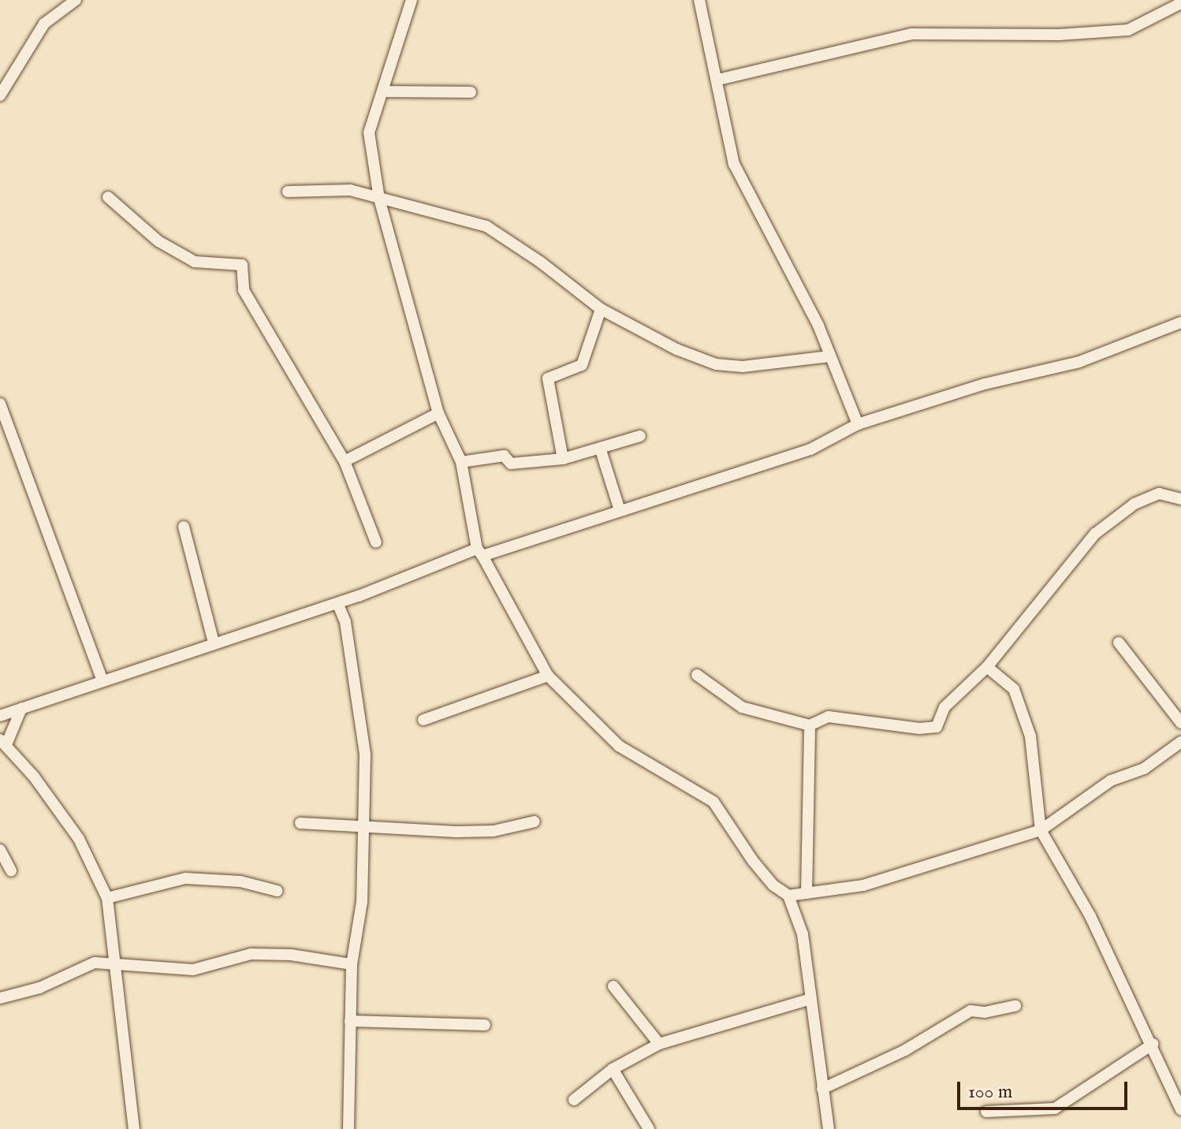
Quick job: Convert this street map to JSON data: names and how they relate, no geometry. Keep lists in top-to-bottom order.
{
  "scale_bar": "100 m"
}
